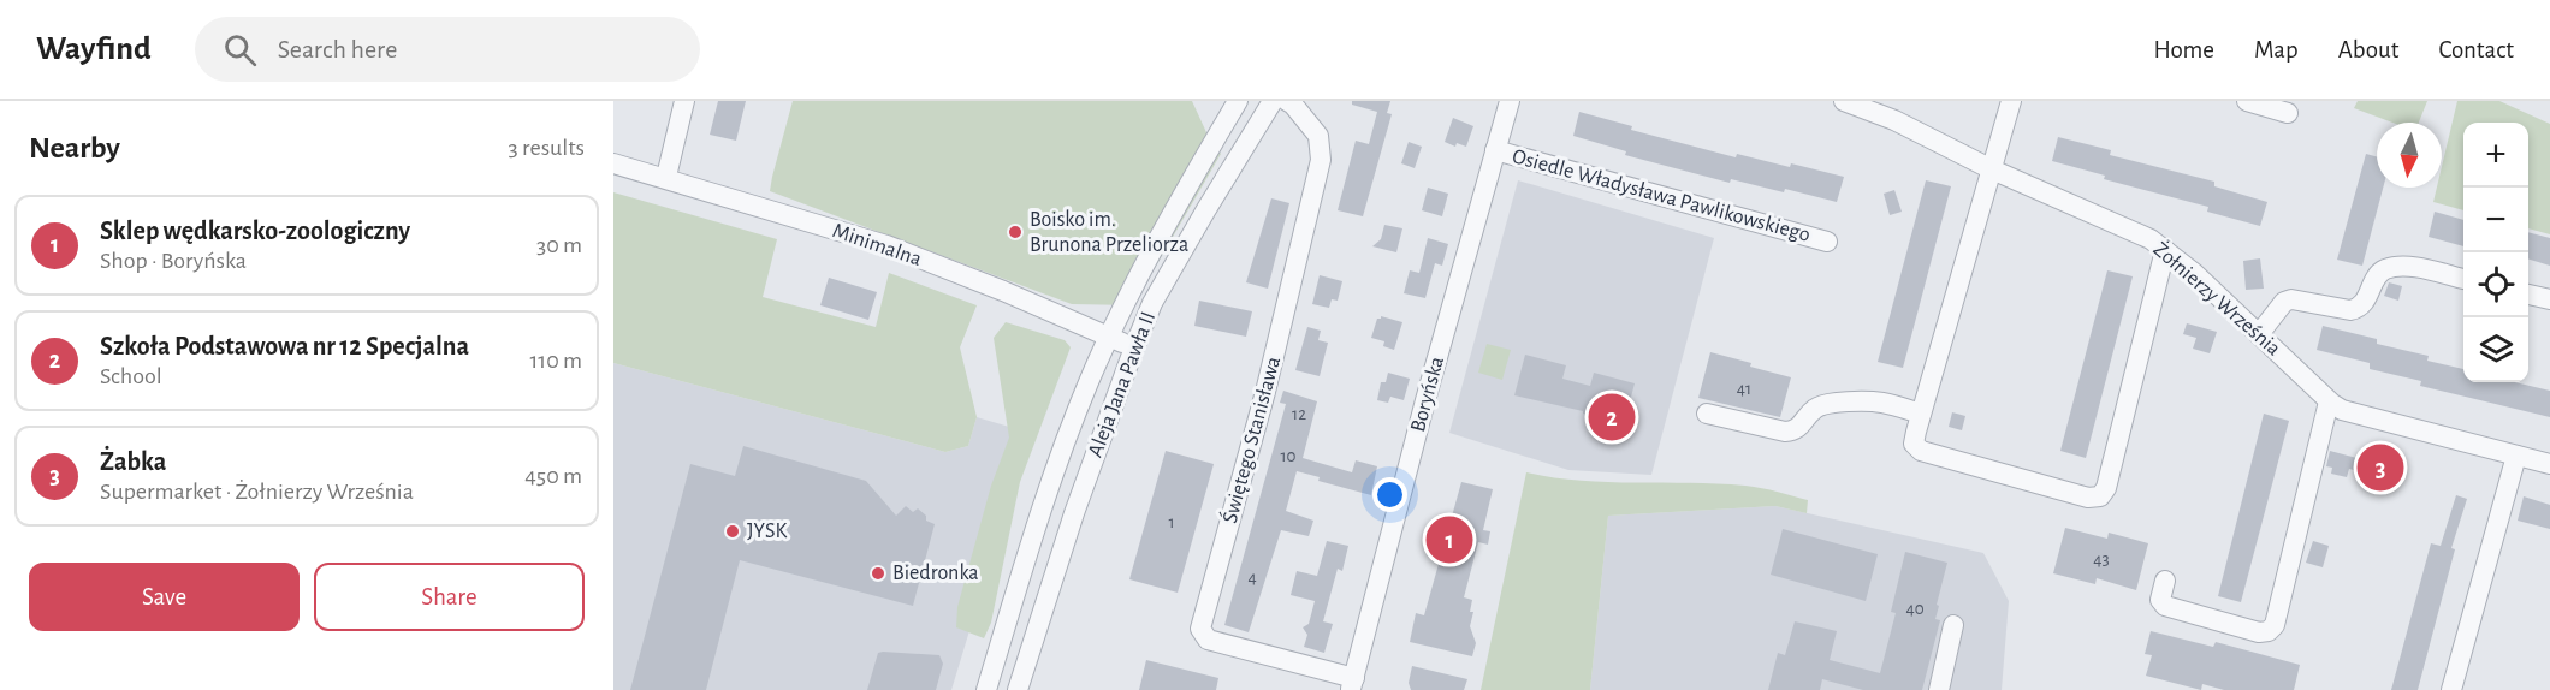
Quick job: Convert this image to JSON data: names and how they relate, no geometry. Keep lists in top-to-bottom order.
{
  "streets": {
    "street": [
      "Osiedle Władysława Pawlikowskiego",
      "Minimalna",
      "Żołnierzy Września",
      "Aleja Jana Pawła II",
      "Boryńska",
      "Świętego Stanisława"
    ]
  },
  "crossings": [
    ["Osiedle Władysława Pawlikowskiego", "Boryńska"],
    ["Minimalna", "Aleja Jana Pawła II"],
    ["Boryńska", "Świętego Stanisława"]
  ],
  "places": ["Boisko im. Brunona Przeliorza", "JYSK", "Biedronka"],
  "house_numbers": [
    "41",
    "12",
    "10",
    "1",
    "43",
    "4",
    "40"
  ],
  "north": "bottom",
  "page": {
    "header": "Wayfind",
    "search": "Search here",
    "nav": [
      "Home",
      "Map",
      "About",
      "Contact"
    ],
    "heading": ["Nearby", "3 results"],
    "map_buttons": ["+", "−"],
    "list": [
      {
        "mark": "1",
        "name": "Sklep wędkarsko-zoologiczny",
        "note": "Shop · Boryńska",
        "value": "30 m"
      },
      {
        "mark": "2",
        "name": "Szkoła Podstawowa nr 12 Specjalna",
        "note": "School",
        "value": "110 m"
      },
      {
        "mark": "3",
        "name": "Żabka",
        "note": "Supermarket · Żołnierzy Września",
        "value": "450 m"
      }
    ],
    "pins": ["2", "3", "1"],
    "buttons": ["Save", "Share"]
  }
}
